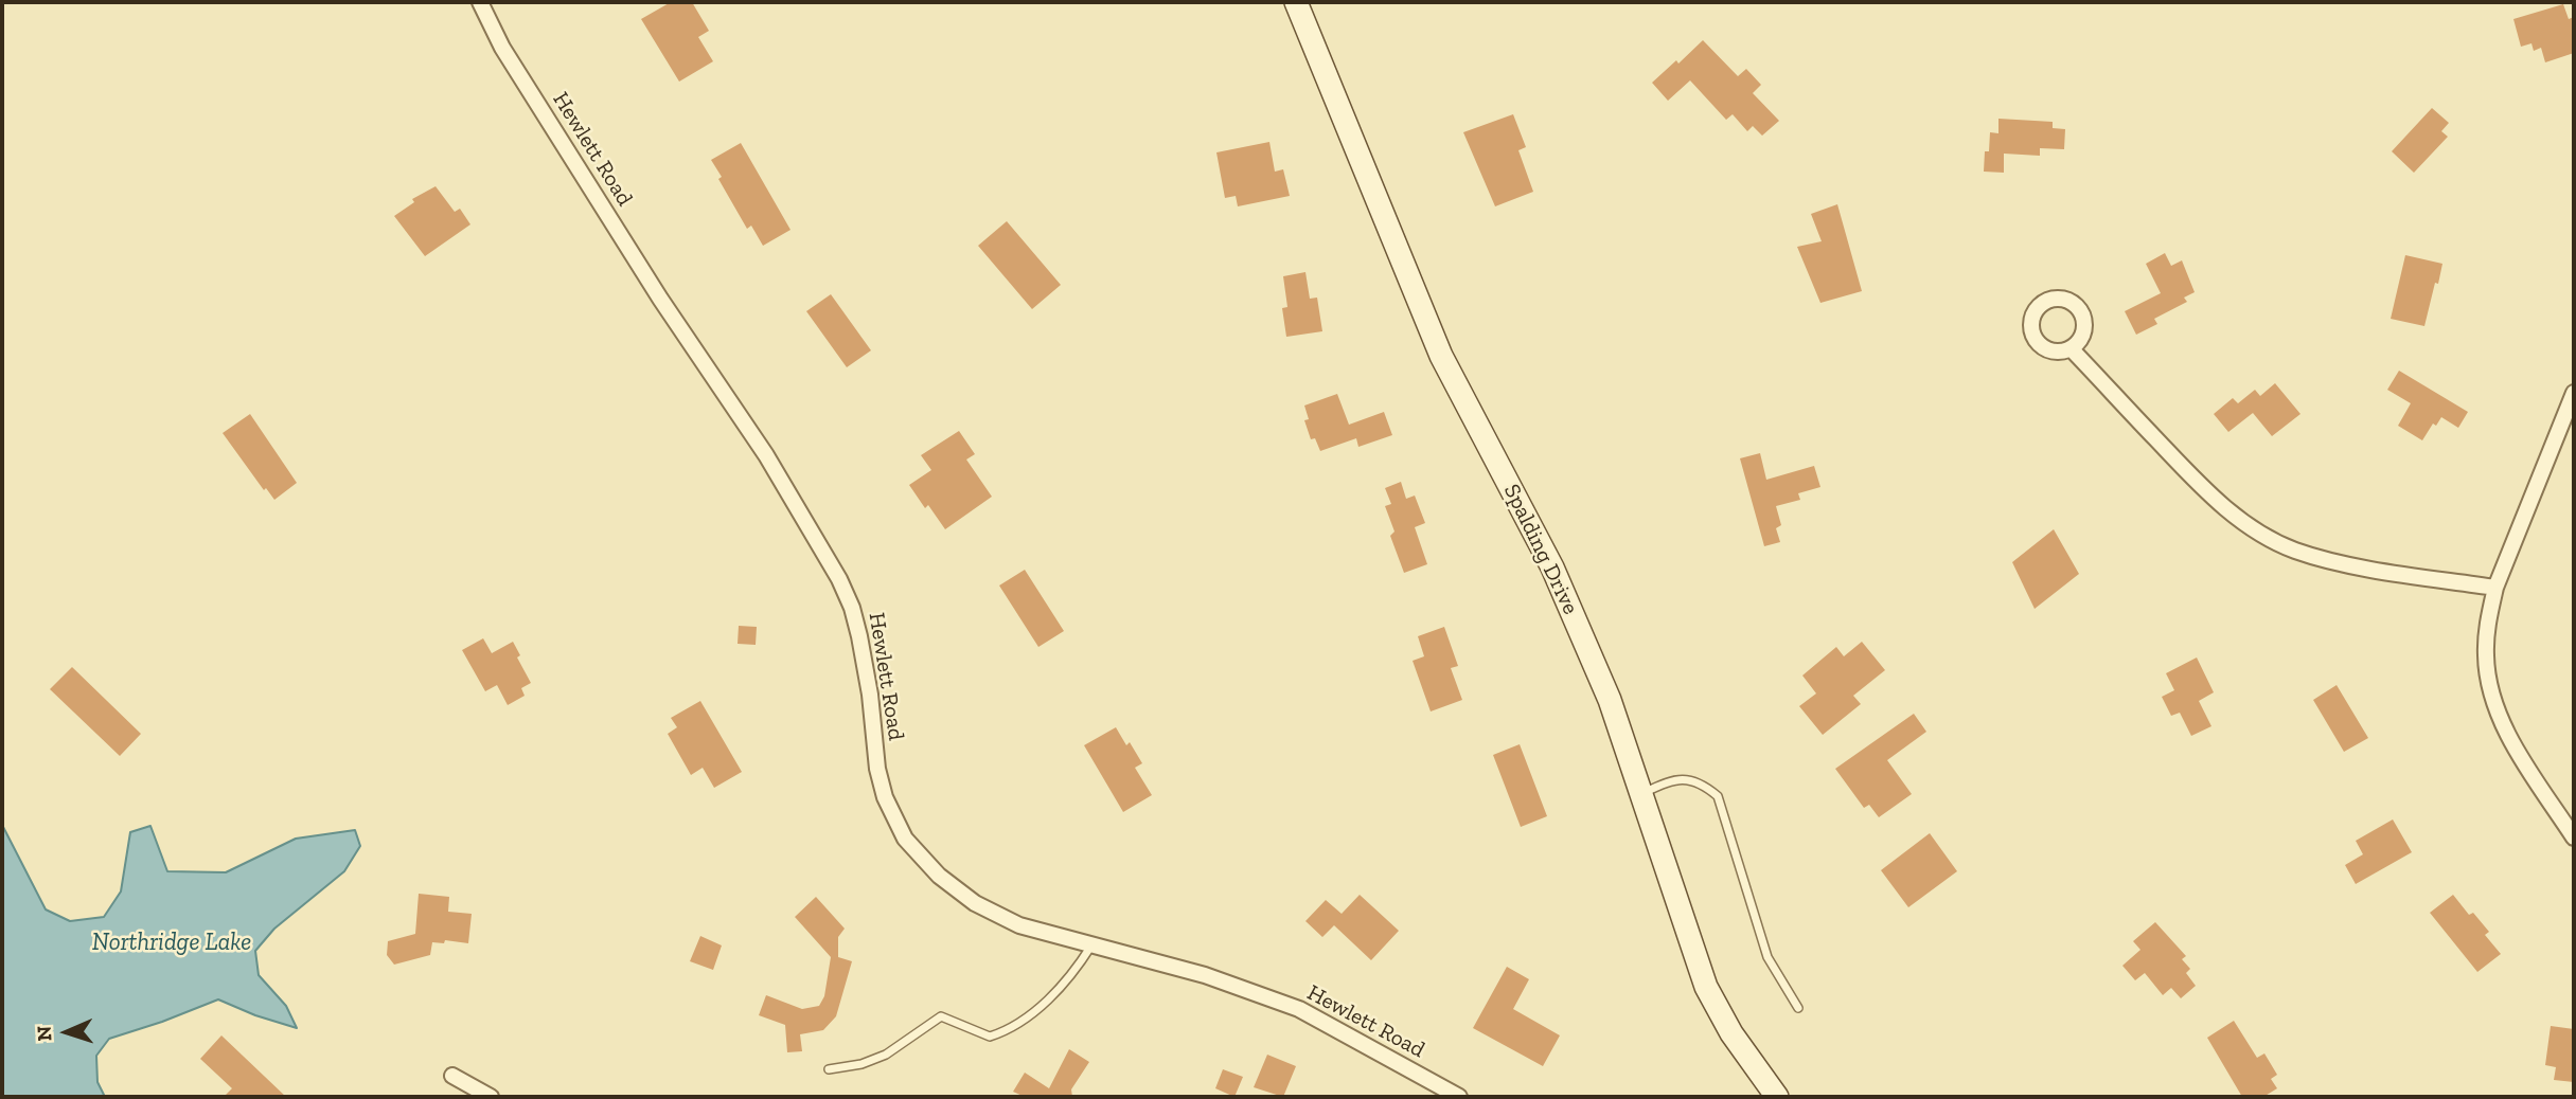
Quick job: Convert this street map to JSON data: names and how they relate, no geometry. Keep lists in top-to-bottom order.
{
  "streets": {
    "street": ["Hewlett Road", "Spalding Drive"]
  },
  "water": ["Northridge Lake"],
  "north": "left"
}
